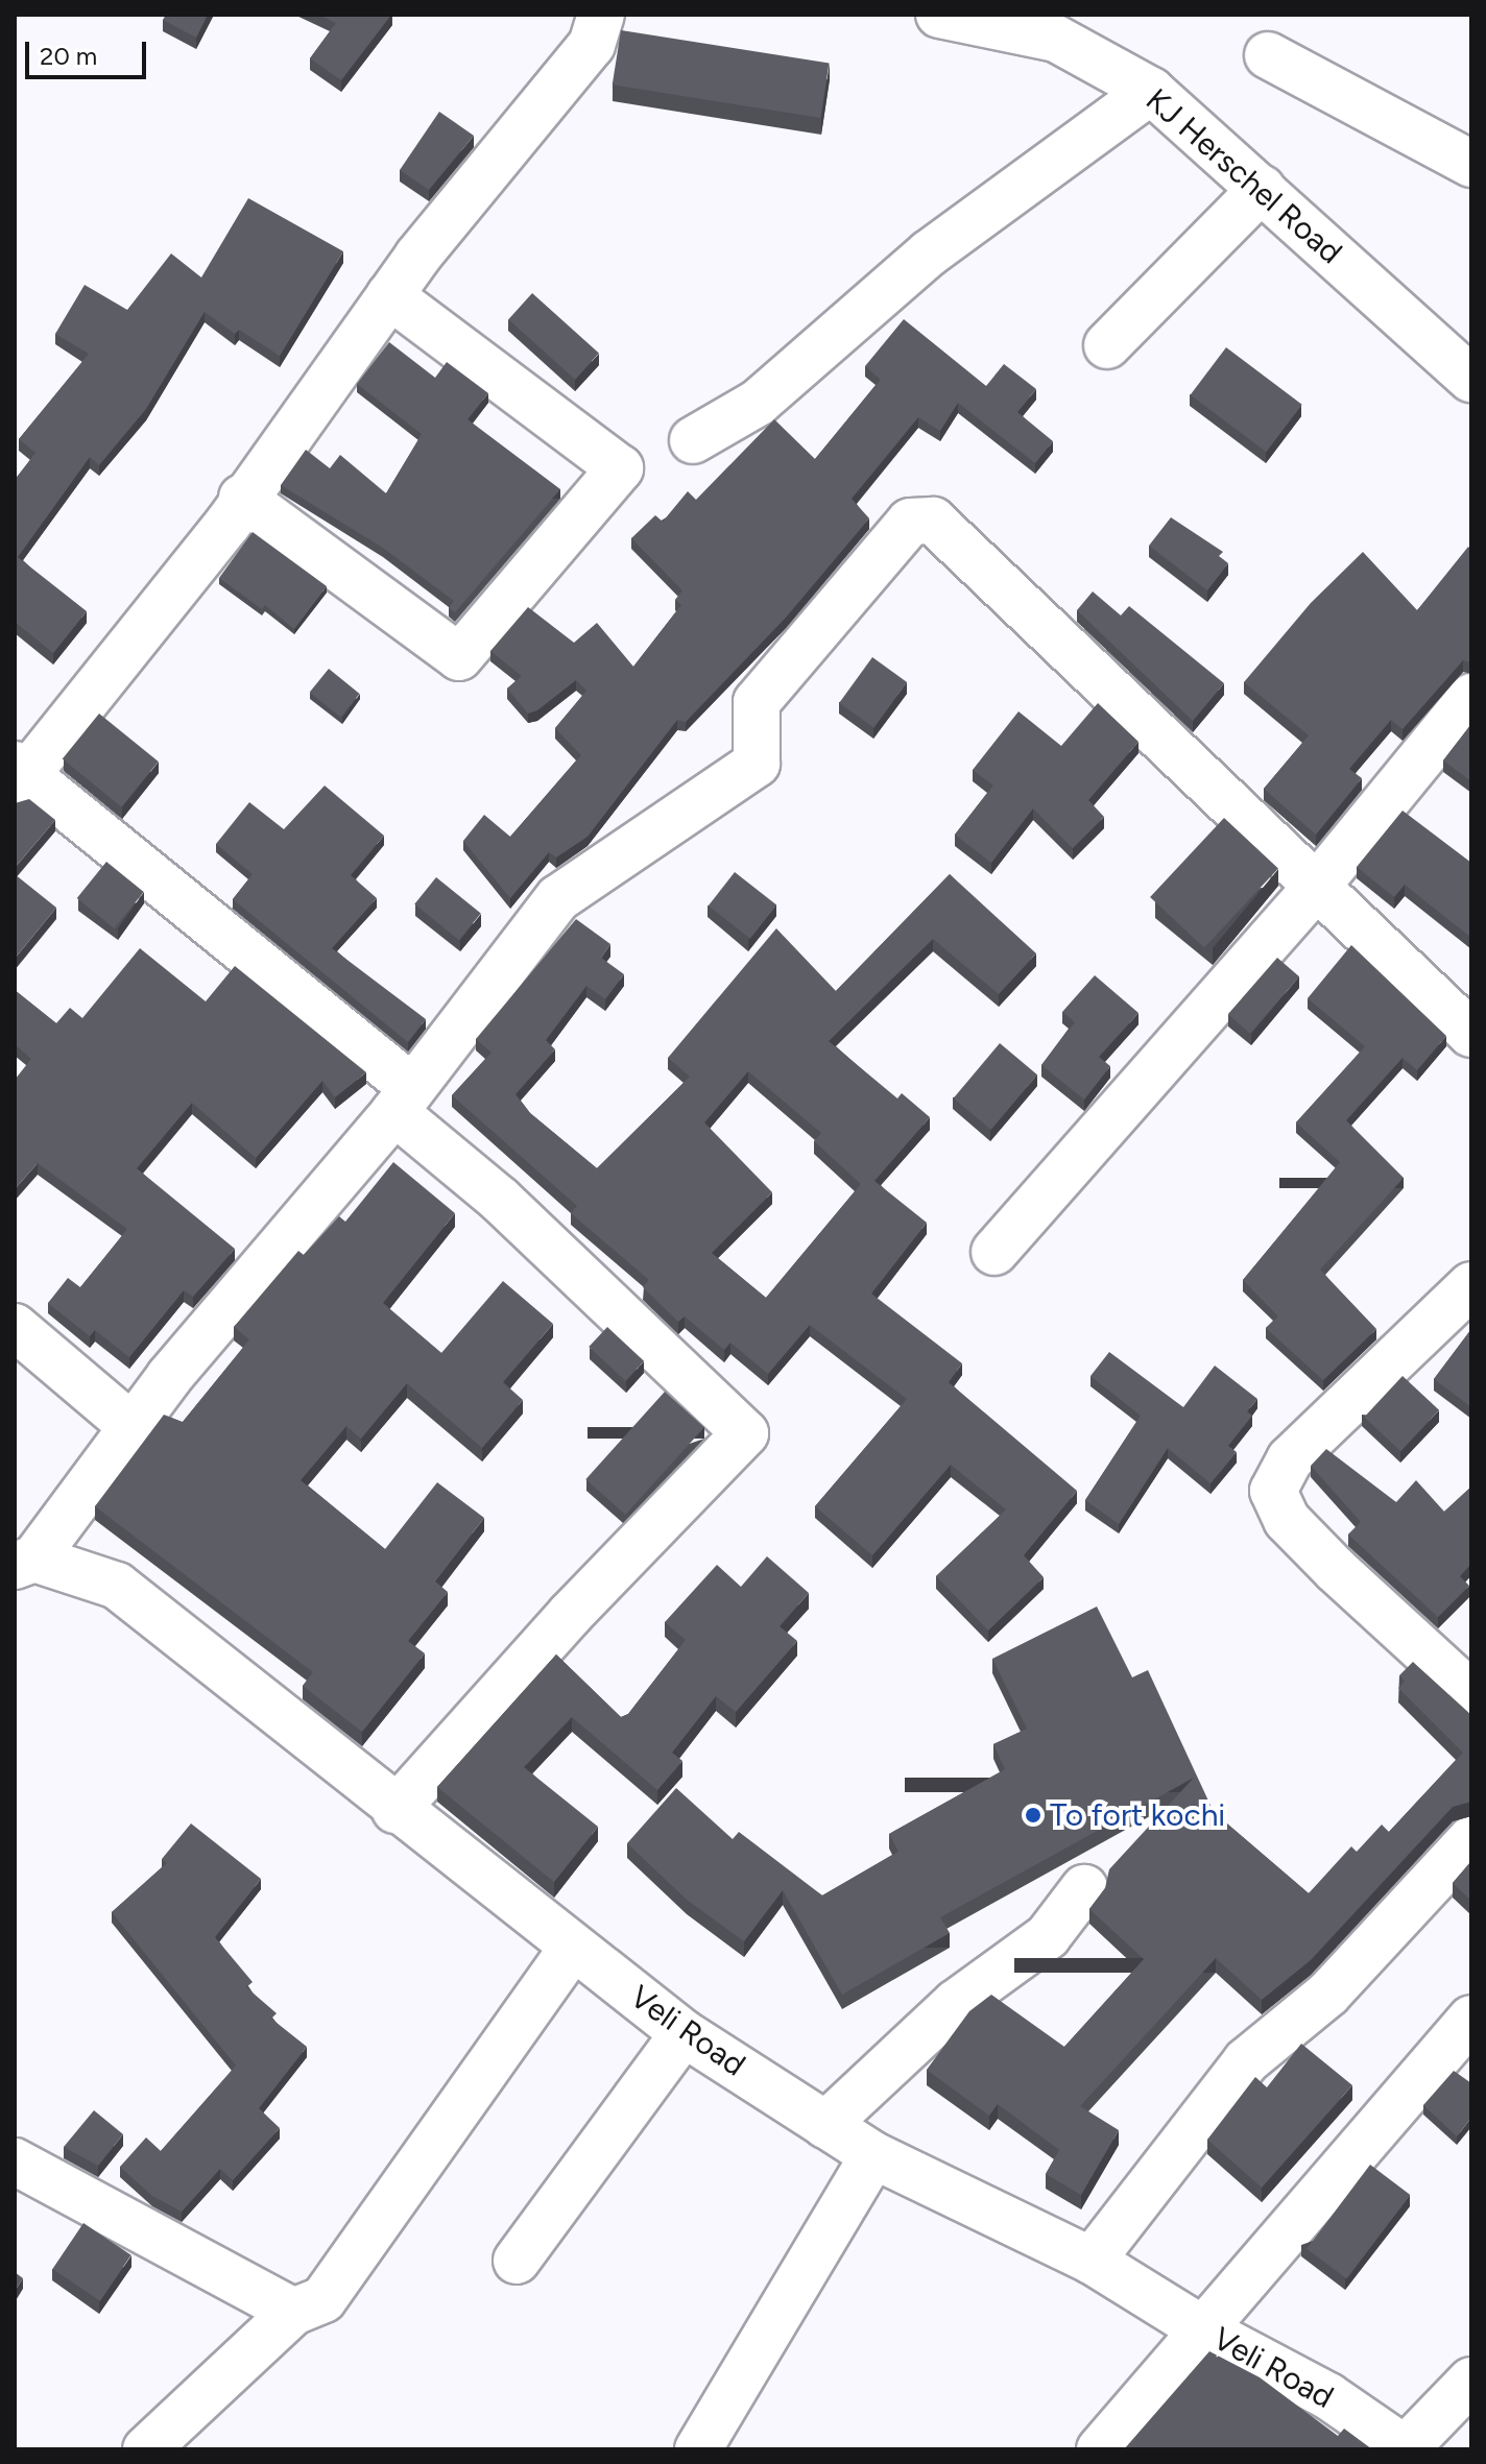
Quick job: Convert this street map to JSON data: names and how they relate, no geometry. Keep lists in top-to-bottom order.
{
  "streets": {
    "street": ["KJ Herschel Road", "Veli Road"]
  },
  "places": ["To fort kochi"],
  "scale_bar": "20 m"
}
